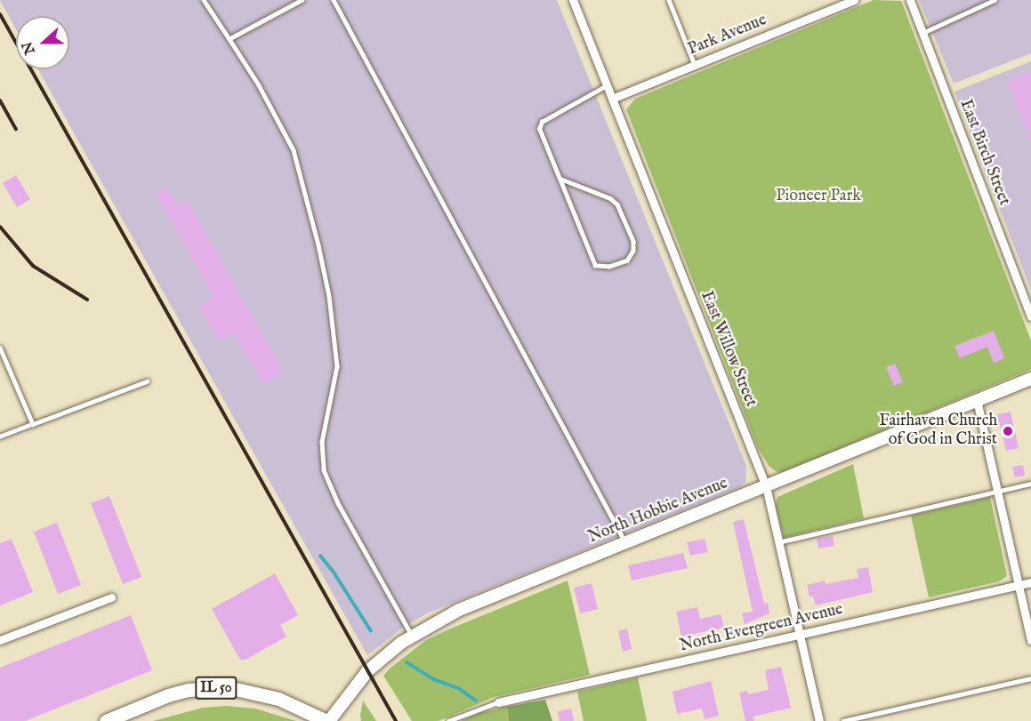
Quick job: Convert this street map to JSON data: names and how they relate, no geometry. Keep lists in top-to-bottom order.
{
  "streets": {
    "main road": ["North Hobbie Avenue", "IL 50"],
    "street": [
      "Park Avenue",
      "East Birch Street",
      "East Willow Street",
      "North Evergreen Avenue"
    ]
  },
  "crossings": [
    ["Park Avenue", "East Willow Street"],
    ["East Willow Street", "North Hobbie Avenue"],
    ["East Willow Street", "North Evergreen Avenue"]
  ],
  "parks": ["Pioneer Park"],
  "places": ["Fairhaven Church of God in Christ"],
  "north": "left"
}
